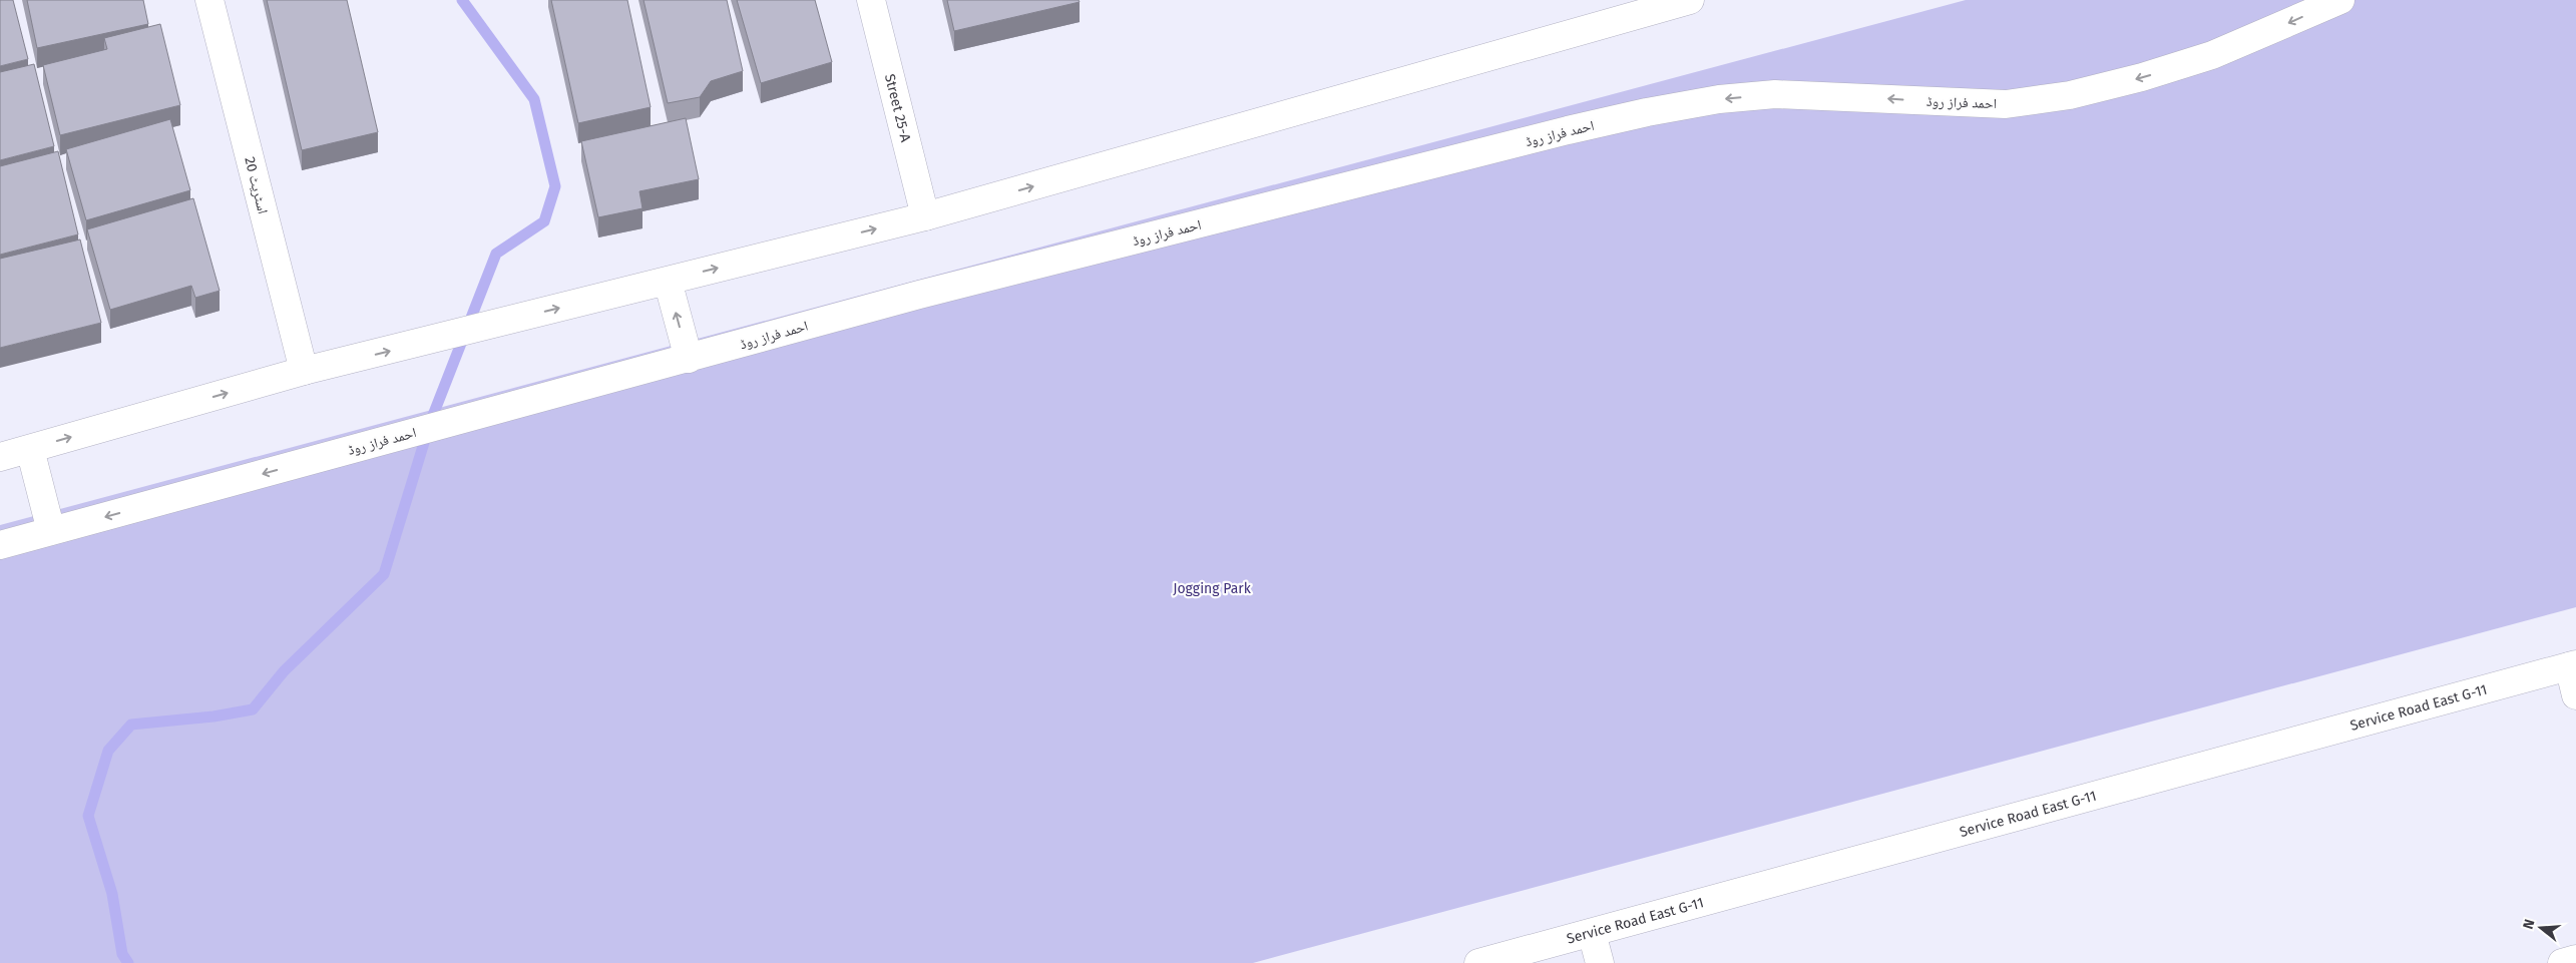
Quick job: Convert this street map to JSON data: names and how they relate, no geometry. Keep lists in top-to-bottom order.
{
  "streets": {
    "main road": [
      "احمد فراز روڈ",
      "Street 25-A",
      "اسٹریٹ 20",
      "Service Road East G-11"
    ]
  },
  "parks": ["Jogging Park"],
  "north": "left"
}
